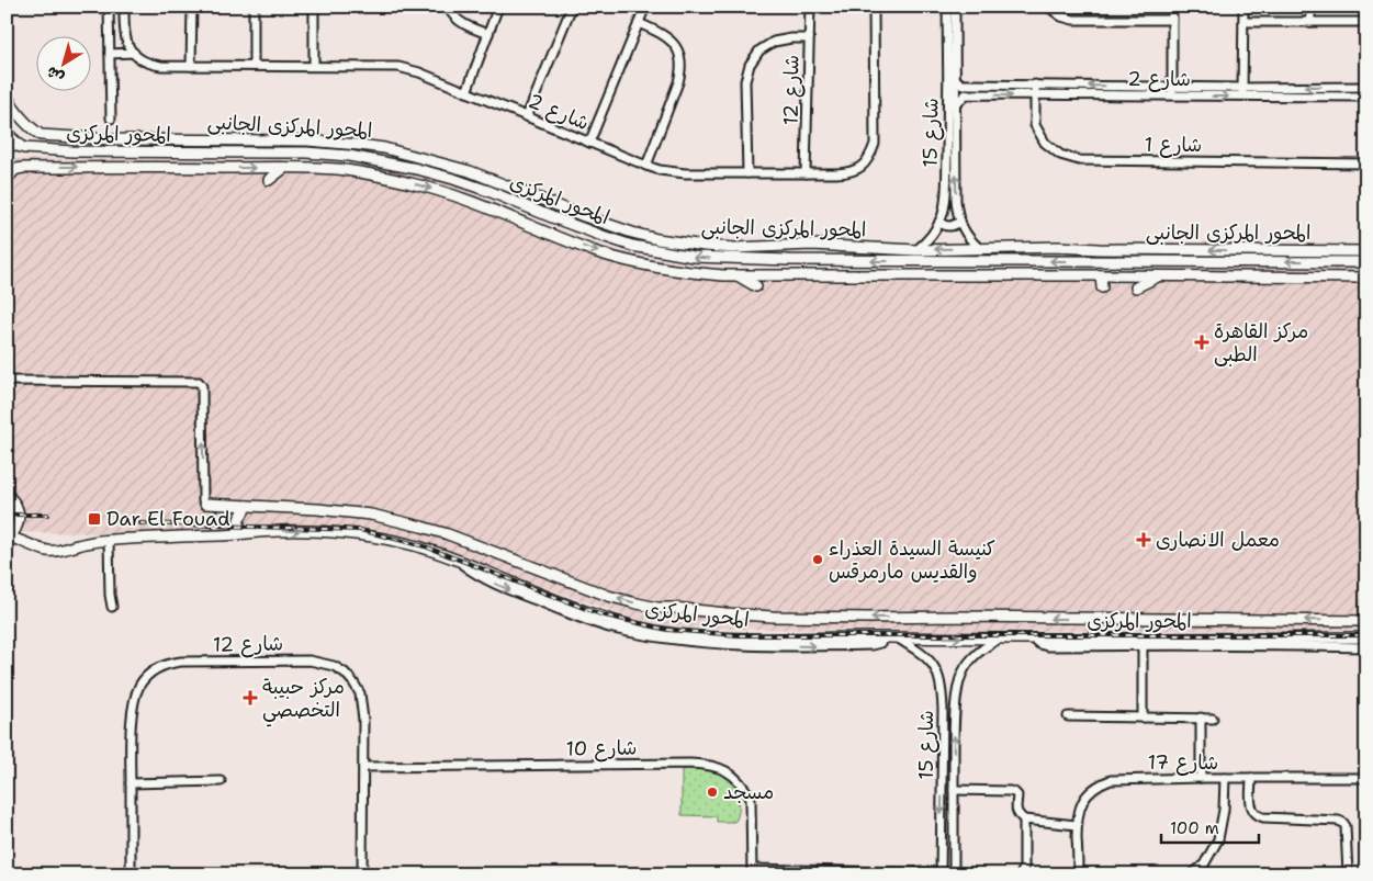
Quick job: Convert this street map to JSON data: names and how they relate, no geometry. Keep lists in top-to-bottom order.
{
  "streets": {
    "main road": ["المحور المركزى الجانبى", "المحور المركزى"],
    "street": [
      "شارع 2",
      "شارع 12",
      "شارع 15",
      "شارع 1",
      "شارع 10",
      "شارع 17"
    ]
  },
  "crossings": [
    ["شارع 2", "شارع 12"],
    ["شارع 2", "شارع 15"],
    ["شارع 2", "شارع 1"],
    ["شارع 12", "شارع 10"],
    ["المحور المركزى الجانبى", "شارع 15"],
    ["شارع 15", "المحور المركزى"]
  ],
  "places": {
    "health": ["مركز القاهرة الطبى", "معمل الانصارى", "مركز حبيبة التخصصي"],
    "transit": ["Dar El Fouad"],
    "other": ["كنيسة السيدة العذراء والقديس مارمرقس", "مسجد"]
  },
  "scale_bar": "100 m",
  "north": "bottom left"
}
